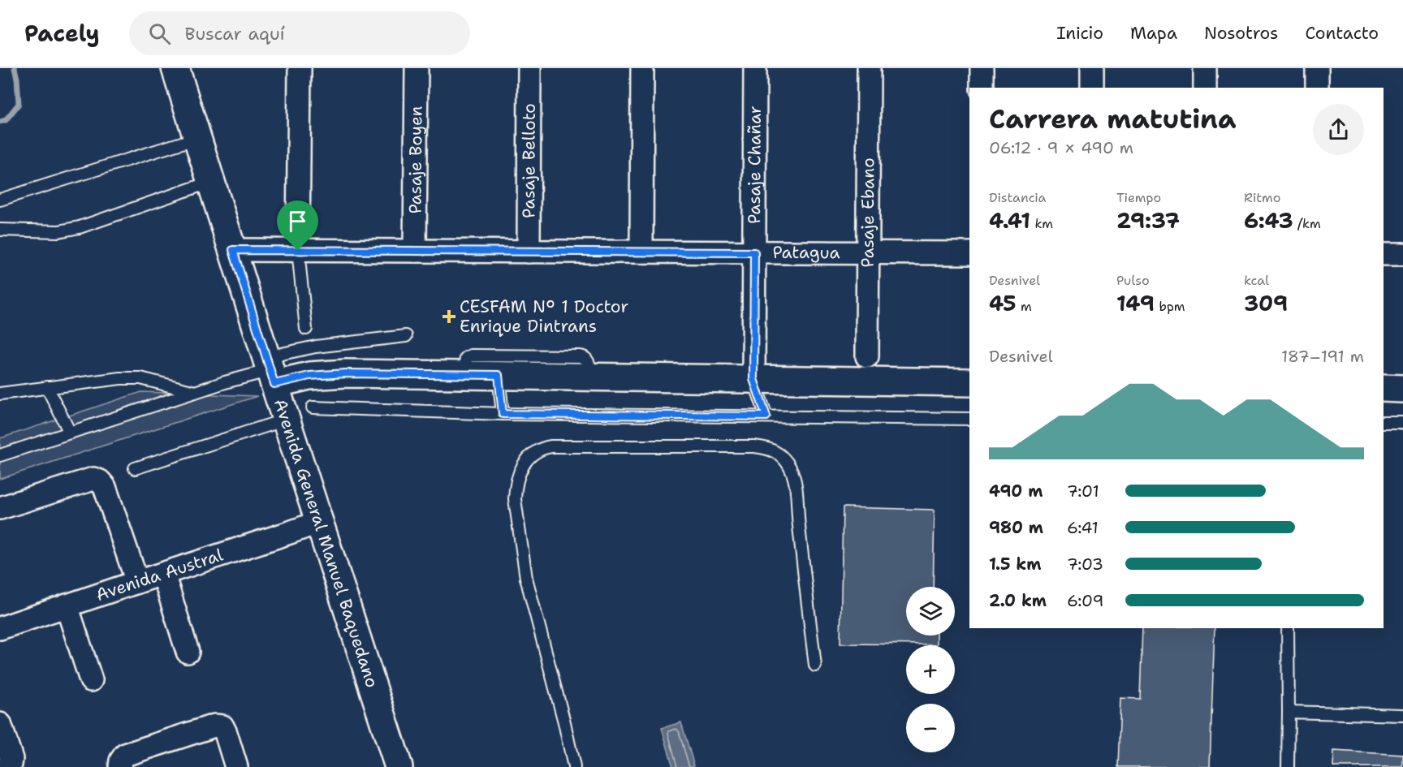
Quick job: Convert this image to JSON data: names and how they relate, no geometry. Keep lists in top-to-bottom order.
{
  "streets": {
    "street": [
      "Pasaje Boyen",
      "Pasaje Belloto",
      "Pasaje Chañar",
      "Pasaje Ebano",
      "Patagua",
      "Avenida General Manuel Baquedano",
      "Avenida Austral"
    ]
  },
  "crossings": [
    ["Pasaje Boyen", "Patagua"],
    ["Pasaje Belloto", "Patagua"],
    ["Pasaje Chañar", "Patagua"],
    ["Pasaje Ebano", "Patagua"],
    ["Patagua", "Avenida General Manuel Baquedano"],
    ["Avenida General Manuel Baquedano", "Avenida Austral"]
  ],
  "places": {
    "health": ["CESFAM N° 1 Doctor Enrique Dintrans"]
  },
  "page": {
    "header": "Pacely",
    "search": "Buscar aquí",
    "nav": [
      "Inicio",
      "Mapa",
      "Nosotros",
      "Contacto"
    ],
    "heading": ["Carrera matutina", "06:12 · 9 × 490 m"],
    "stats": [
      ["Distancia", "4.41 km"],
      ["Tiempo", "29:37"],
      ["Ritmo", "6:43 /km"],
      ["Desnivel", "45 m"],
      ["Pulso", "149 bpm"],
      ["kcal", "309"]
    ],
    "chart": ["Desnivel", "187–191 m"],
    "list": [
      {
        "name": "490 m",
        "note": "7:01"
      },
      {
        "name": "980 m",
        "note": "6:41"
      },
      {
        "name": "1.5 km",
        "note": "7:03"
      },
      {
        "name": "2.0 km",
        "note": "6:09"
      }
    ],
    "map_buttons": ["+", "−"]
  }
}
